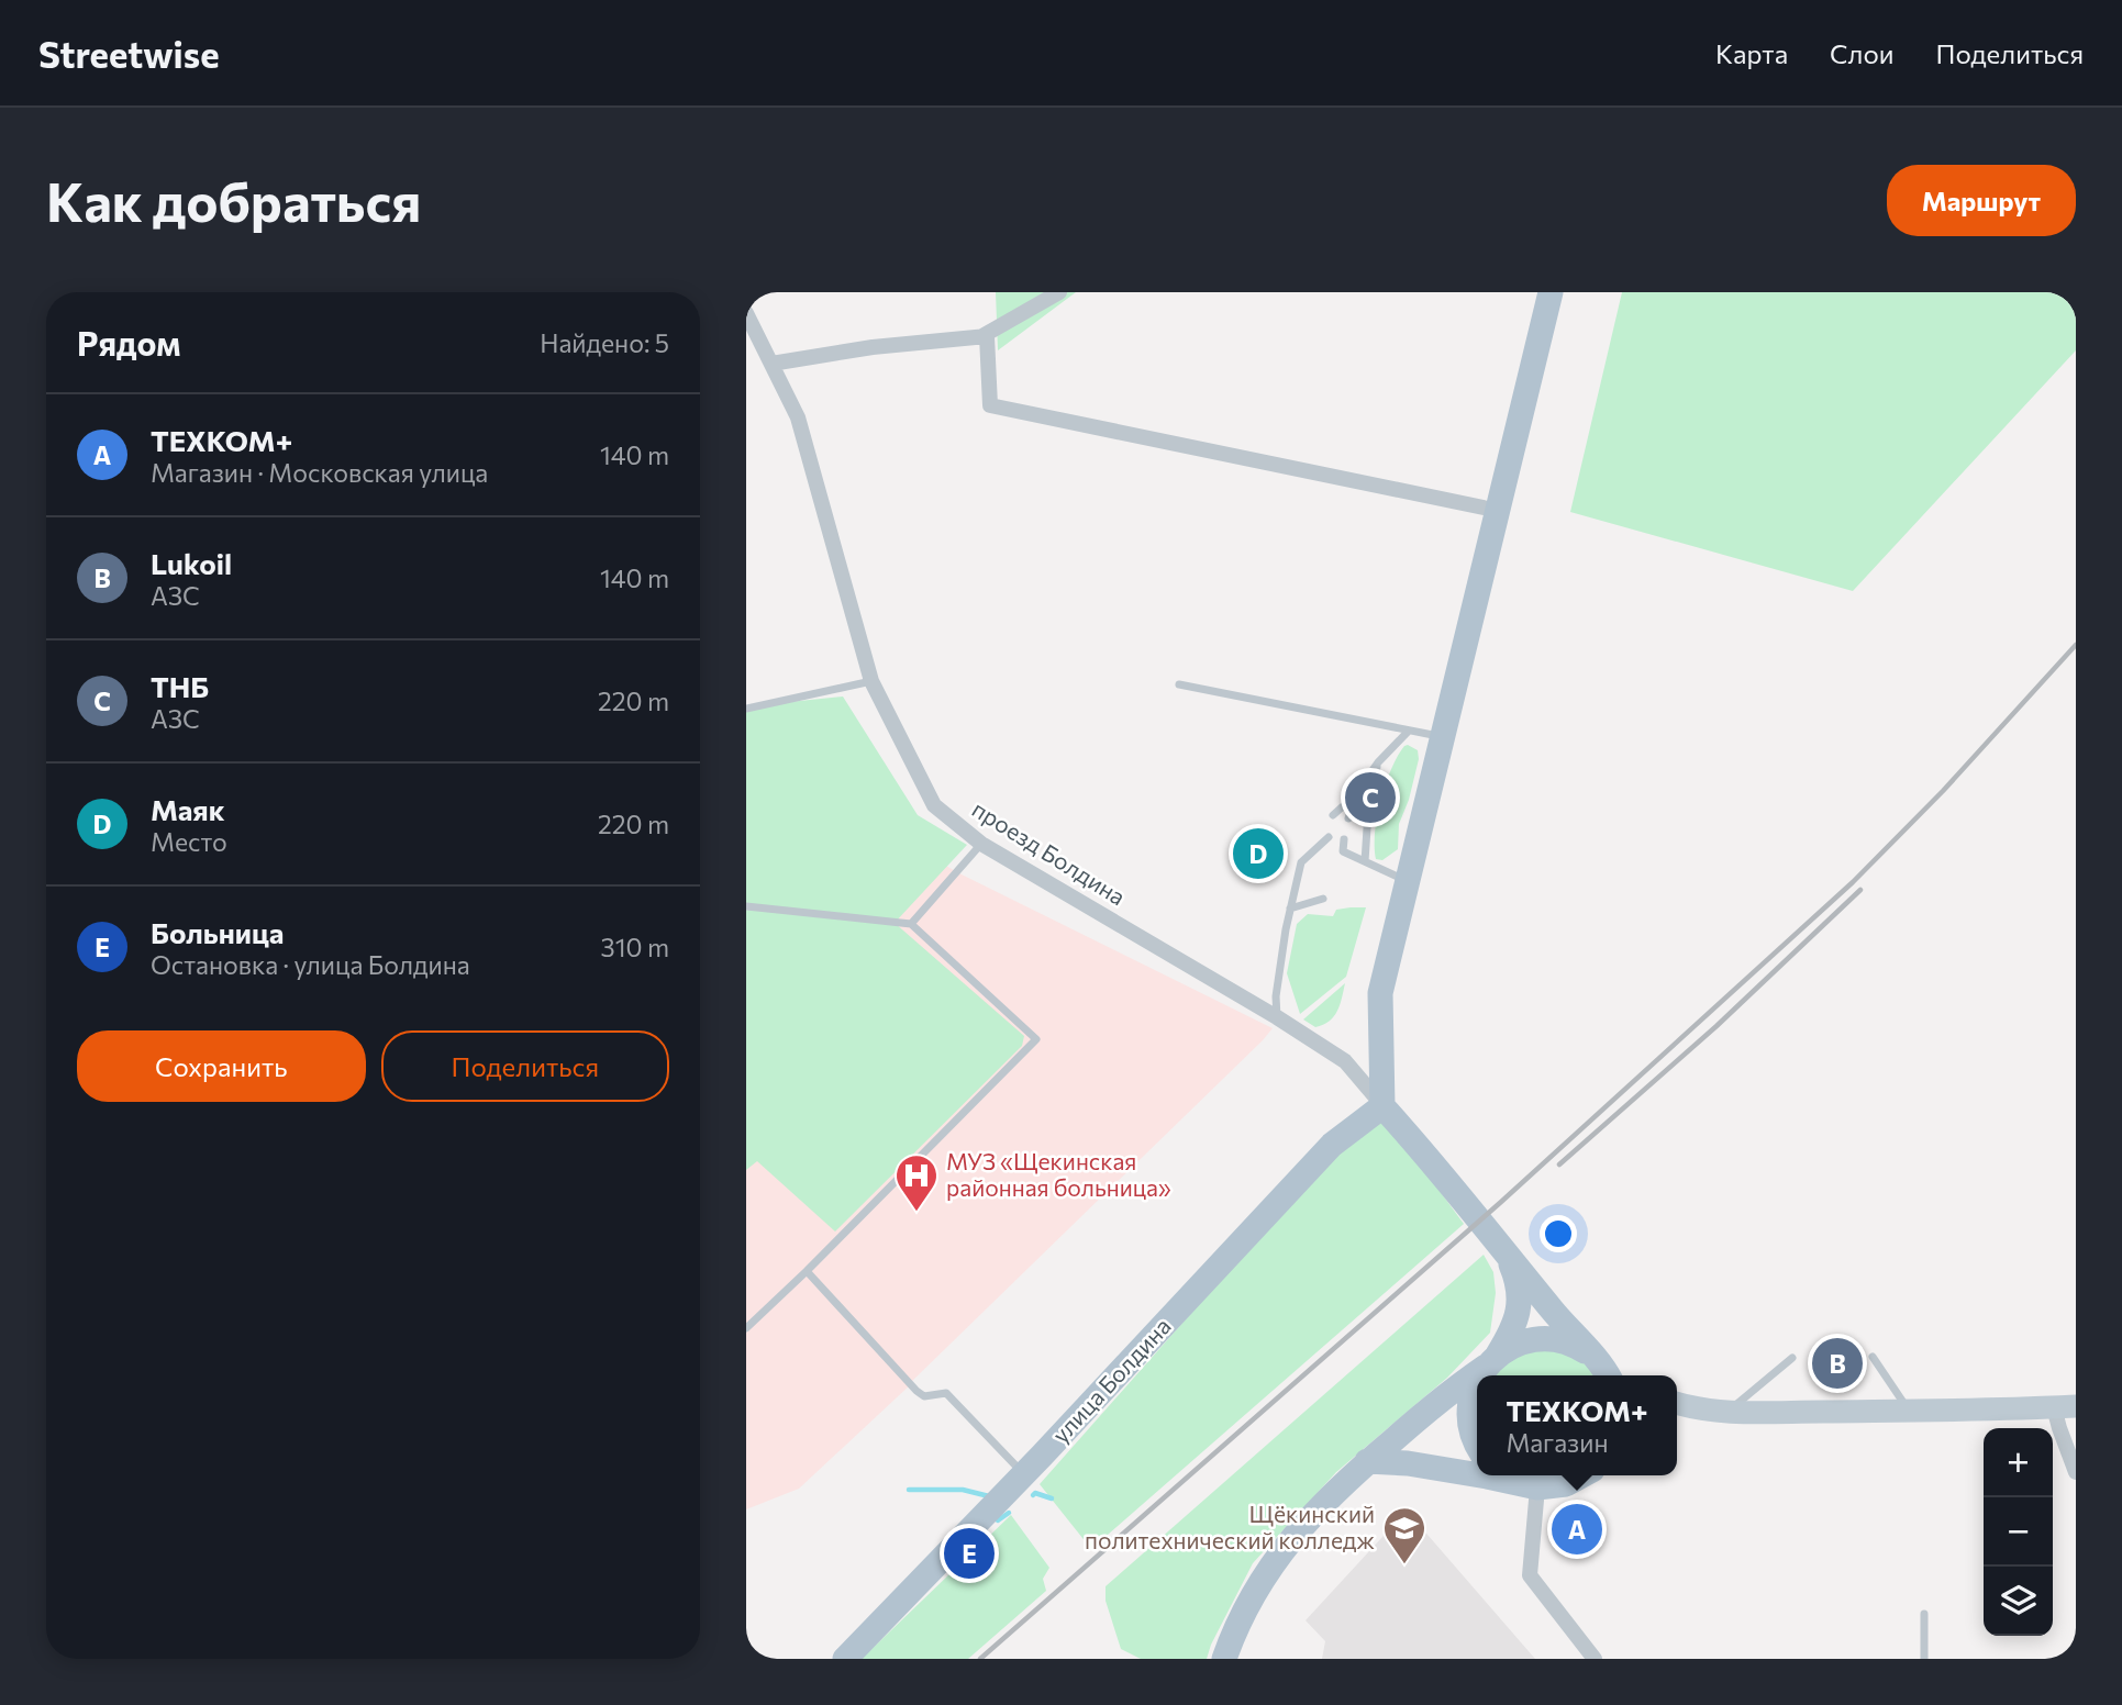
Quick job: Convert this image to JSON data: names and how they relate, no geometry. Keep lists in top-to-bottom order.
{
  "streets": {
    "main road": ["улица Болдина"],
    "street": ["проезд Болдина"]
  },
  "crossings": [
    ["проезд Болдина", "улица Болдина"]
  ],
  "places": {
    "hospital": ["МУЗ «Щекинская районная больница»"],
    "school or university": ["Щёкинский политехнический колледж"]
  },
  "page": {
    "header": "Streetwise",
    "nav": ["Карта", "Слои", "Поделиться"],
    "buttons": [
      "Маршрут",
      ["Сохранить", "Поделиться"]
    ],
    "title": "Как добраться",
    "heading": ["Рядом", "Найдено: 5"],
    "list": [
      {
        "mark": "A",
        "name": "ТЕХКОМ+",
        "note": "Магазин · Московская улица",
        "value": "140 m"
      },
      {
        "mark": "B",
        "name": "Lukoil",
        "note": "АЗС",
        "value": "140 m"
      },
      {
        "mark": "C",
        "name": "ТНБ",
        "note": "АЗС",
        "value": "220 m"
      },
      {
        "mark": "D",
        "name": "Маяк",
        "note": "Место",
        "value": "220 m"
      },
      {
        "mark": "E",
        "name": "Больница",
        "note": "Остановка · улица Болдина",
        "value": "310 m"
      }
    ],
    "pins": [
      "C",
      "D",
      "B",
      "A",
      "E"
    ],
    "popup": ["ТЕХКОМ+", "Магазин"],
    "map_buttons": ["+", "−"]
  }
}
